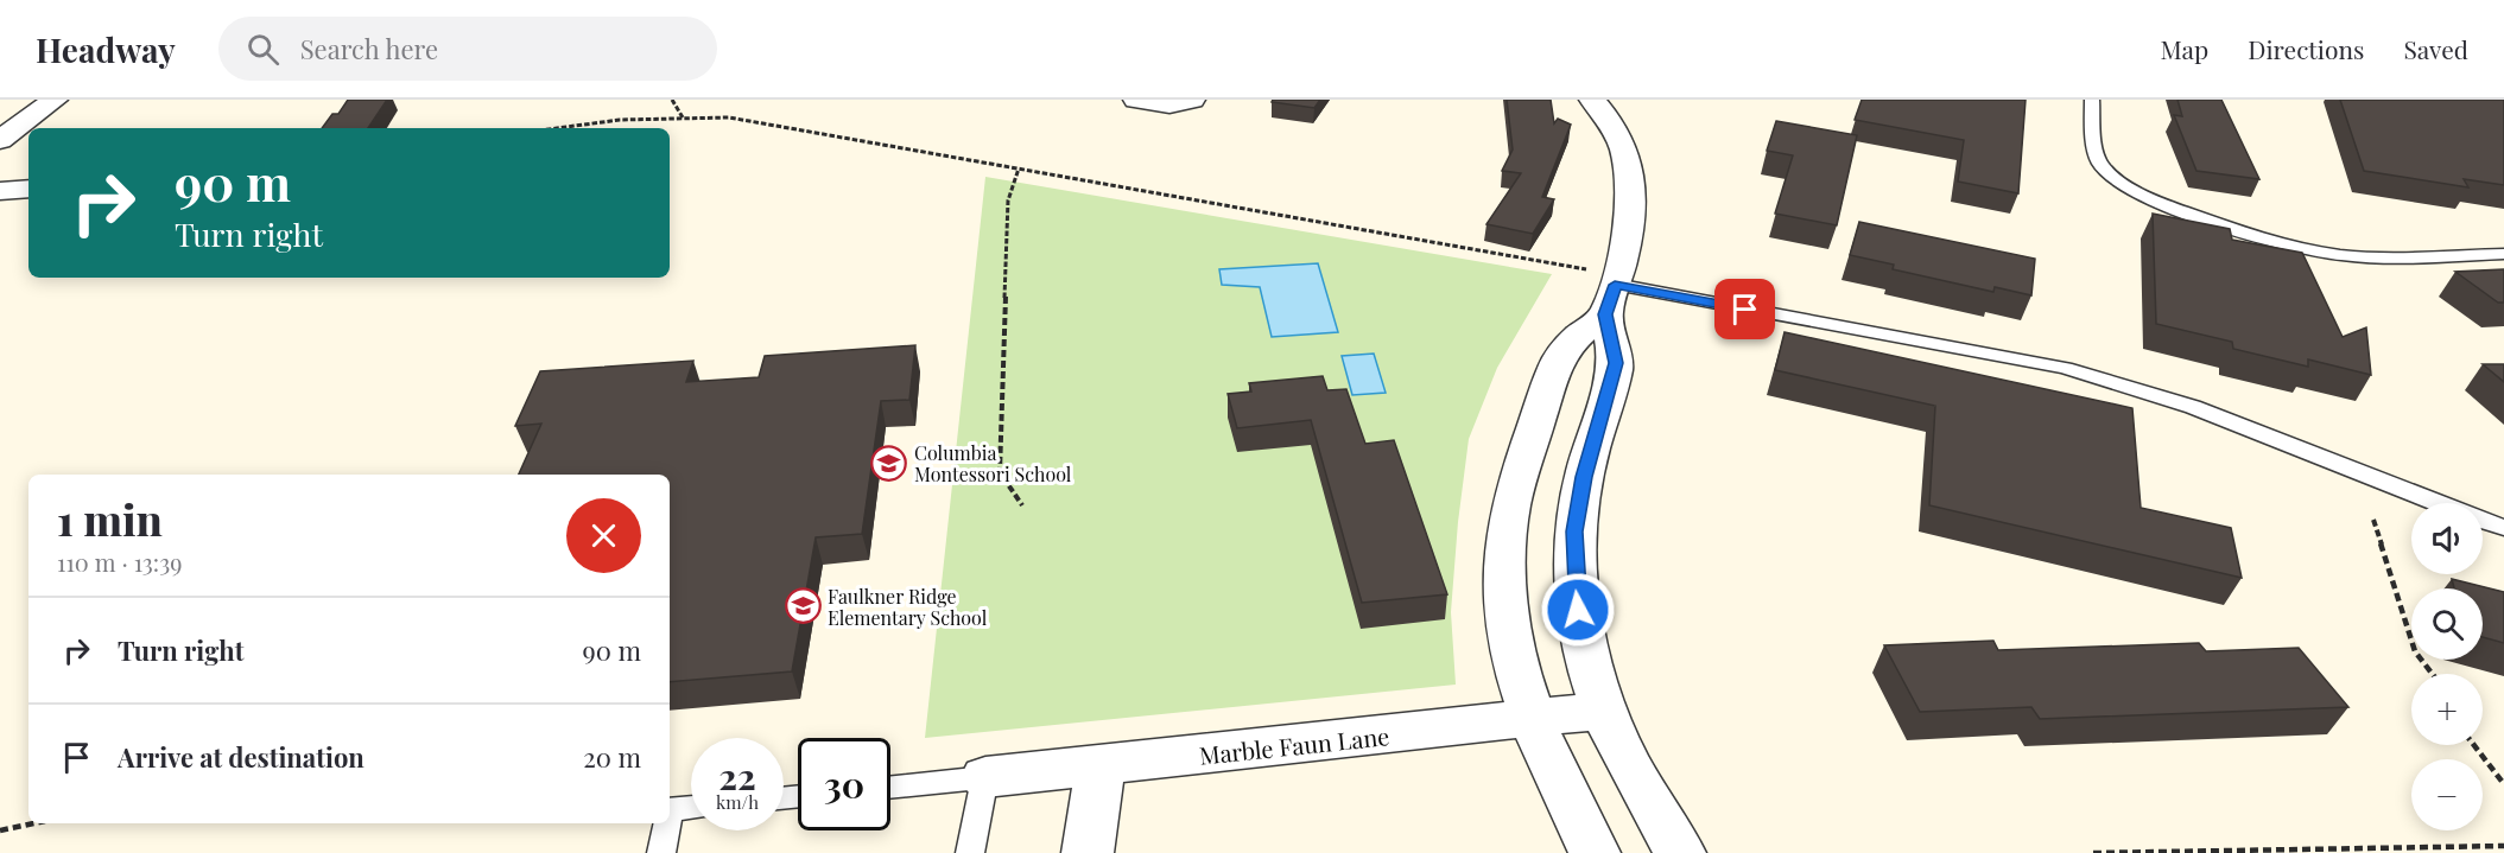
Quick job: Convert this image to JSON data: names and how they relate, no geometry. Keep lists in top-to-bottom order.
{
  "streets": {
    "street": ["Marble Faun Lane"]
  },
  "places": {
    "school or university": ["Columbia Montessori School", "Faulkner Ridge Elementary School"]
  },
  "page": {
    "header": "Headway",
    "search": "Search here",
    "nav": ["Map", "Directions", "Saved"],
    "turn": ["90 m", "Turn right"],
    "heading": ["1 min", "110 m · 13:39"],
    "map_buttons": ["+", "−"],
    "list": [
      {
        "name": "Turn right",
        "value": "90 m"
      },
      {
        "name": "Arrive at destination",
        "value": "20 m"
      }
    ],
    "speed": "22 km/h",
    "limit": "30"
  }
}
